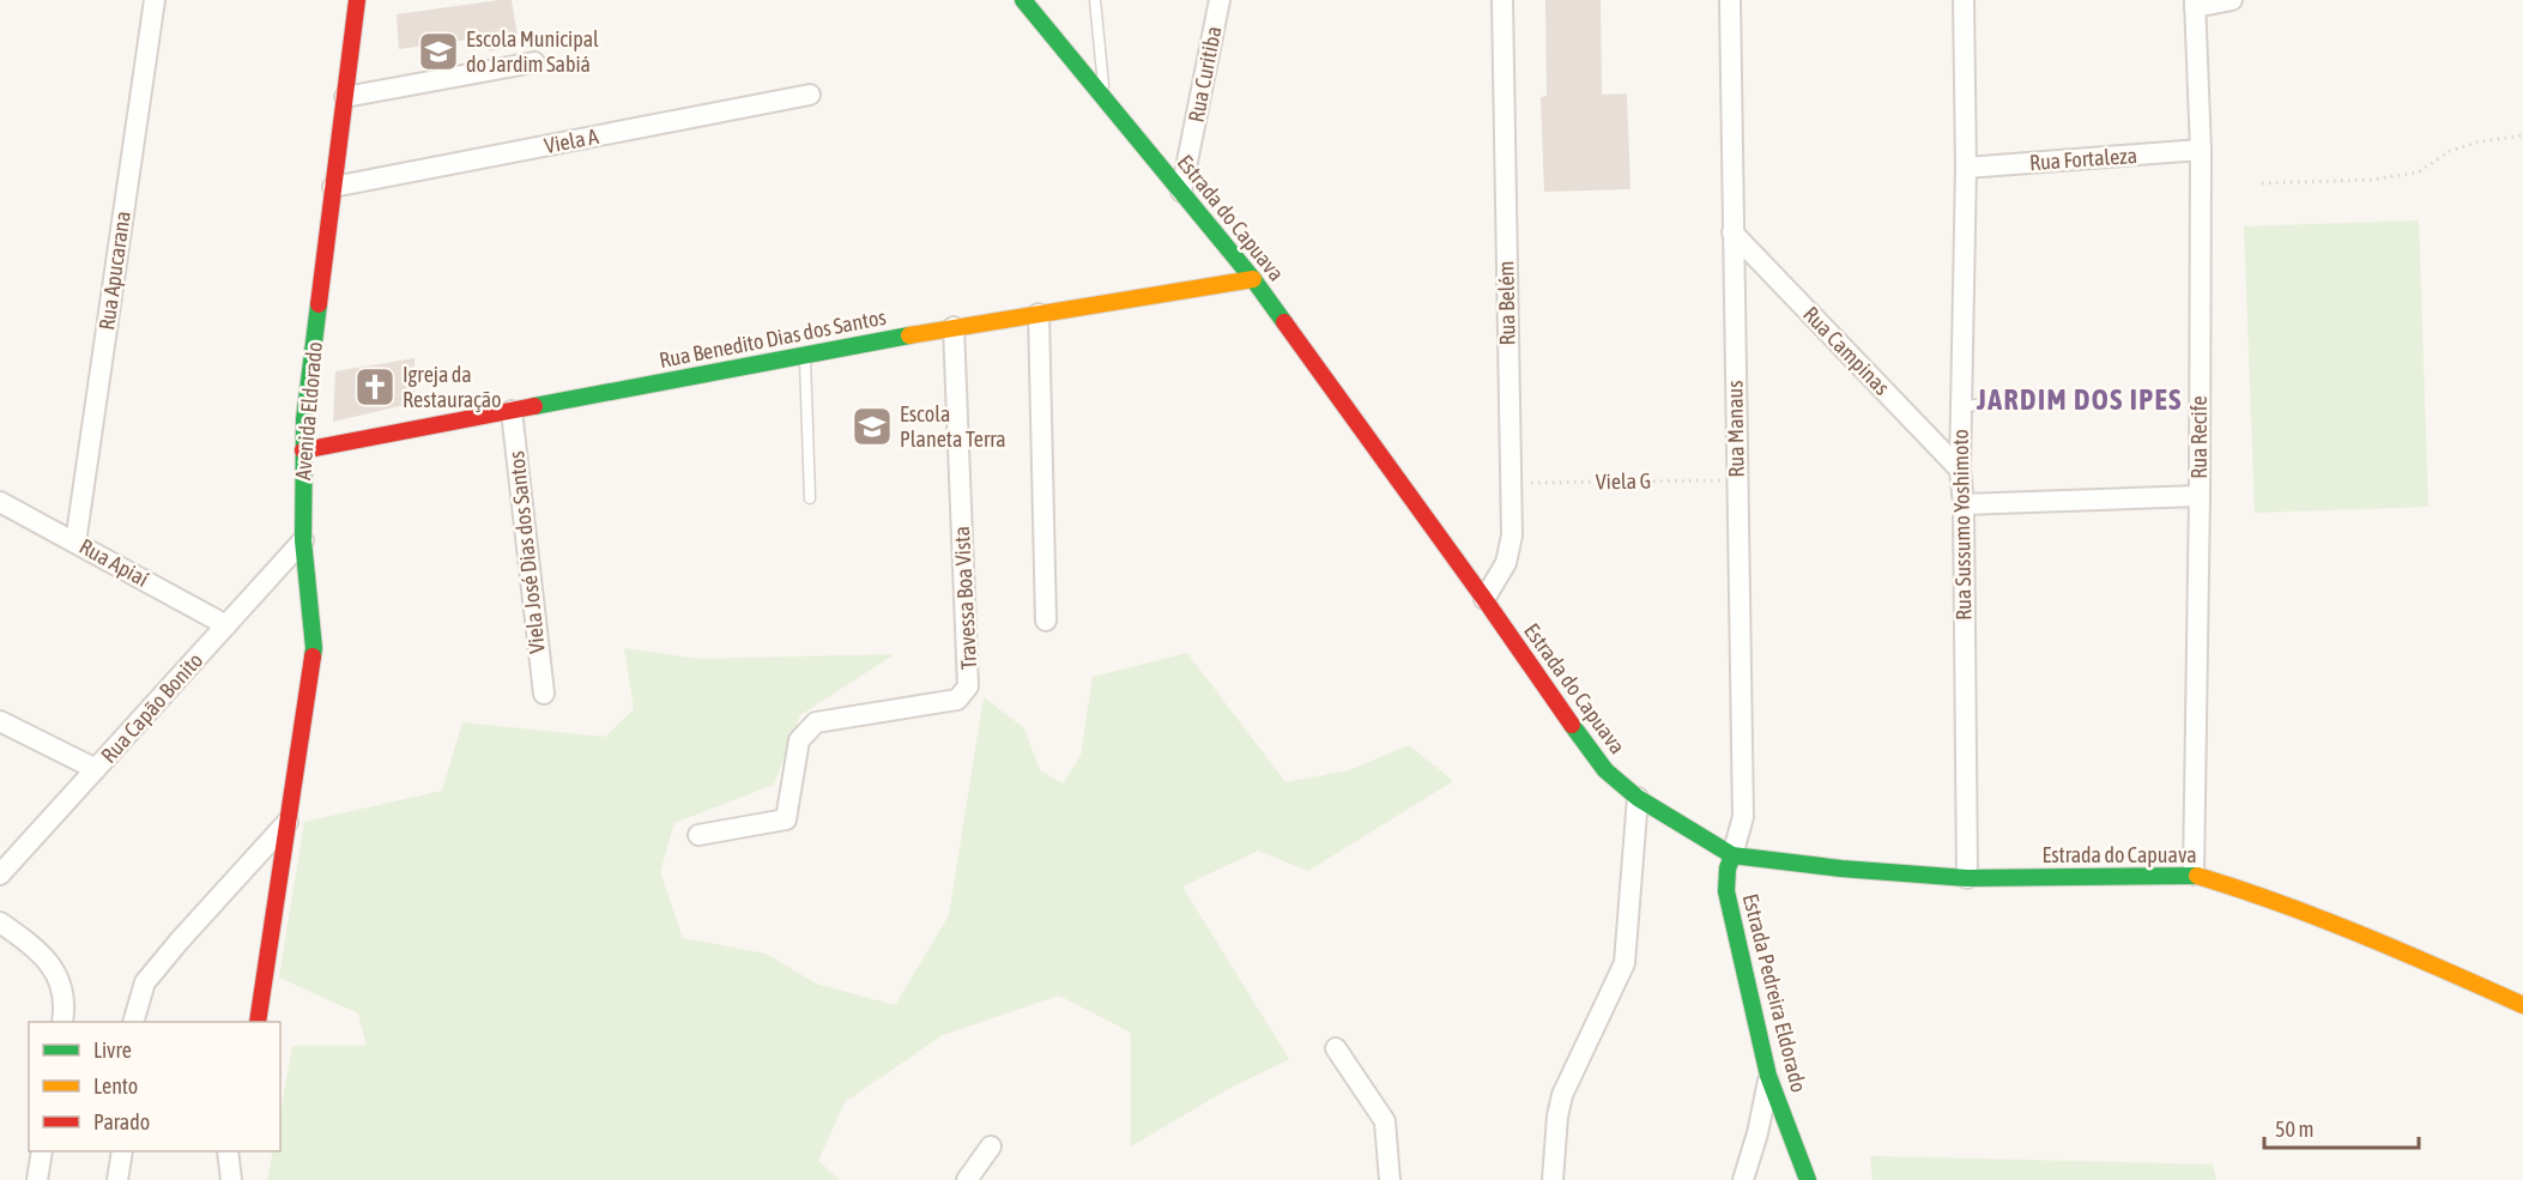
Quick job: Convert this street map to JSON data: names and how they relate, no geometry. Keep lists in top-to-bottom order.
{
  "streets": {
    "street": [
      "Rua Curitiba",
      "Viela A",
      "Rua Fortaleza",
      "Estrada do Capuava",
      "Rua Apucarana",
      "Rua Belém",
      "Rua Benedito Dias dos Santos",
      "Rua Campinas",
      "Avenida Eldorado",
      "Rua Manaus",
      "Rua Recife",
      "Rua Sussumo Yoshimoto",
      "Viela José Dias dos Santos",
      "Rua Apiaí",
      "Travessa Boa Vista",
      "Rua Capão Bonito",
      "Estrada Pedreira Eldorado"
    ],
    "path": ["Viela G"]
  },
  "crossings": [
    ["Rua Curitiba", "Estrada do Capuava"],
    ["Viela A", "Avenida Eldorado"],
    ["Rua Fortaleza", "Rua Recife"],
    ["Rua Fortaleza", "Rua Sussumo Yoshimoto"],
    ["Estrada do Capuava", "Rua Belém"],
    ["Estrada do Capuava", "Rua Benedito Dias dos Santos"],
    ["Estrada do Capuava", "Rua Manaus"],
    ["Estrada do Capuava", "Rua Recife"],
    ["Estrada do Capuava", "Rua Sussumo Yoshimoto"],
    ["Estrada do Capuava", "Estrada Pedreira Eldorado"],
    ["Rua Apucarana", "Rua Apiaí"],
    ["Rua Belém", "Viela G"],
    ["Rua Benedito Dias dos Santos", "Avenida Eldorado"],
    ["Rua Benedito Dias dos Santos", "Viela José Dias dos Santos"],
    ["Rua Benedito Dias dos Santos", "Travessa Boa Vista"],
    ["Rua Campinas", "Rua Manaus"],
    ["Rua Campinas", "Rua Sussumo Yoshimoto"],
    ["Avenida Eldorado", "Rua Capão Bonito"],
    ["Rua Manaus", "Viela G"],
    ["Rua Manaus", "Estrada Pedreira Eldorado"],
    ["Rua Apiaí", "Rua Capão Bonito"]
  ],
  "districts": ["JARDIM DOS IPES"],
  "places": {
    "school or university": ["Escola Municipal do Jardim Sabiá", "Escola Planeta Terra"],
    "church": ["Igreja da Restauração"]
  },
  "legend": ["Livre", "Lento", "Parado"],
  "scale_bar": "50 m"
}
